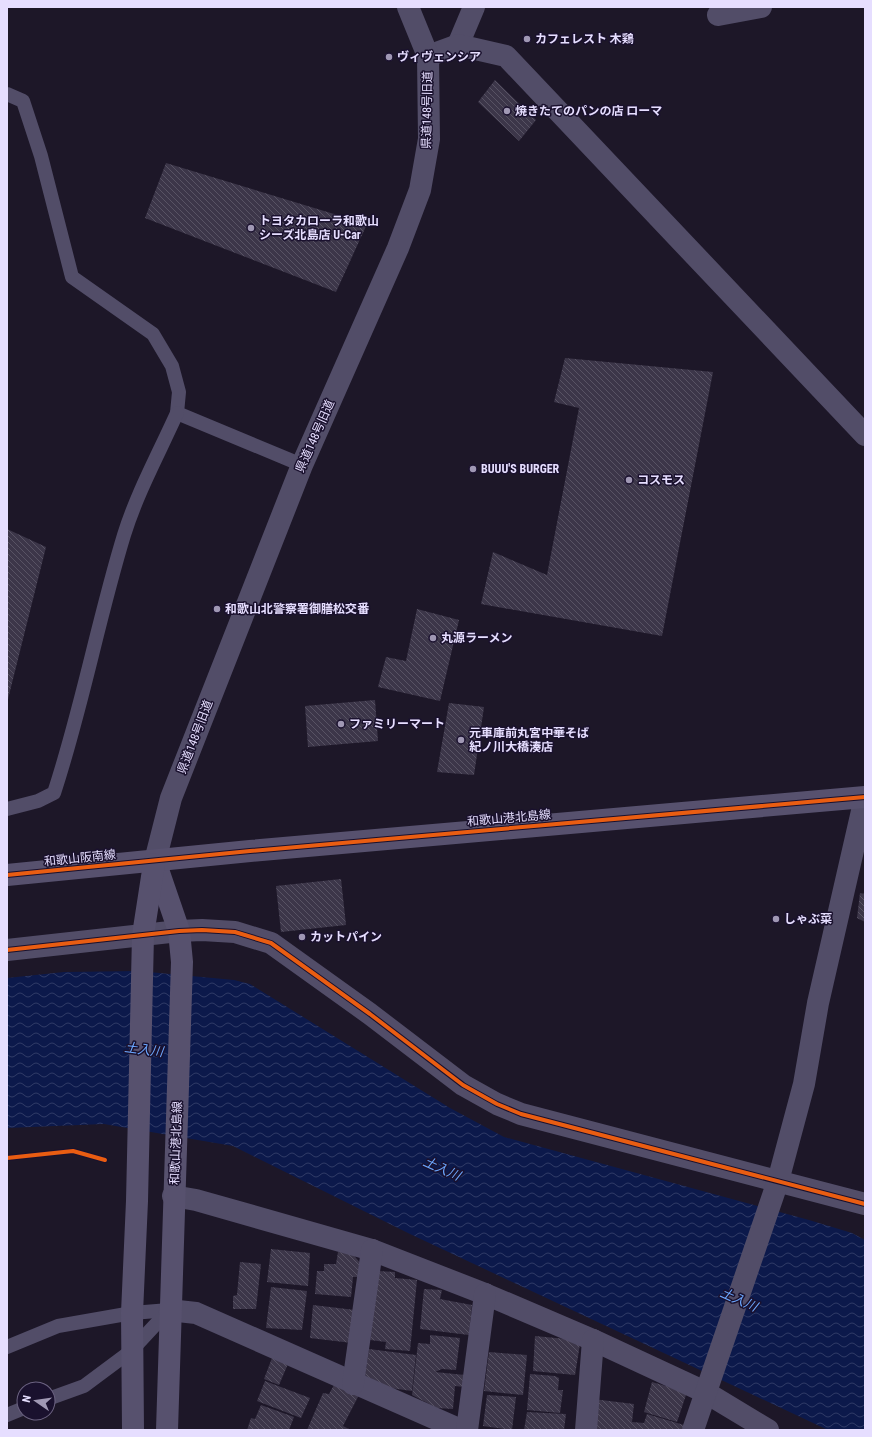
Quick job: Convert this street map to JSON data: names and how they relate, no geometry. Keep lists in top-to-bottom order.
{
  "streets": {
    "main road": ["和歌山港北島線", "和歌山阪南線"],
    "street": ["県道148号旧道"]
  },
  "crossings": [
    ["県道148号旧道", "和歌山港北島線"],
    ["県道148号旧道", "和歌山阪南線"],
    ["和歌山港北島線", "和歌山阪南線"]
  ],
  "water": ["土入川"],
  "places": [
    "カフェレスト 木鶏",
    "ヴィヴェンシア",
    "焼きたてのパンの店 ローマ",
    "トヨタカローラ和歌山 シーズ北島店 U-Car",
    "BUUU'S BURGER",
    "コスモス",
    "和歌山北警察署御膳松交番",
    "丸源ラーメン",
    "ファミリーマート",
    "元車庫前丸宮中華そば 紀ノ川大橋湊店",
    "しゃぶ菜",
    "カットパイン"
  ],
  "north": "left"
}
